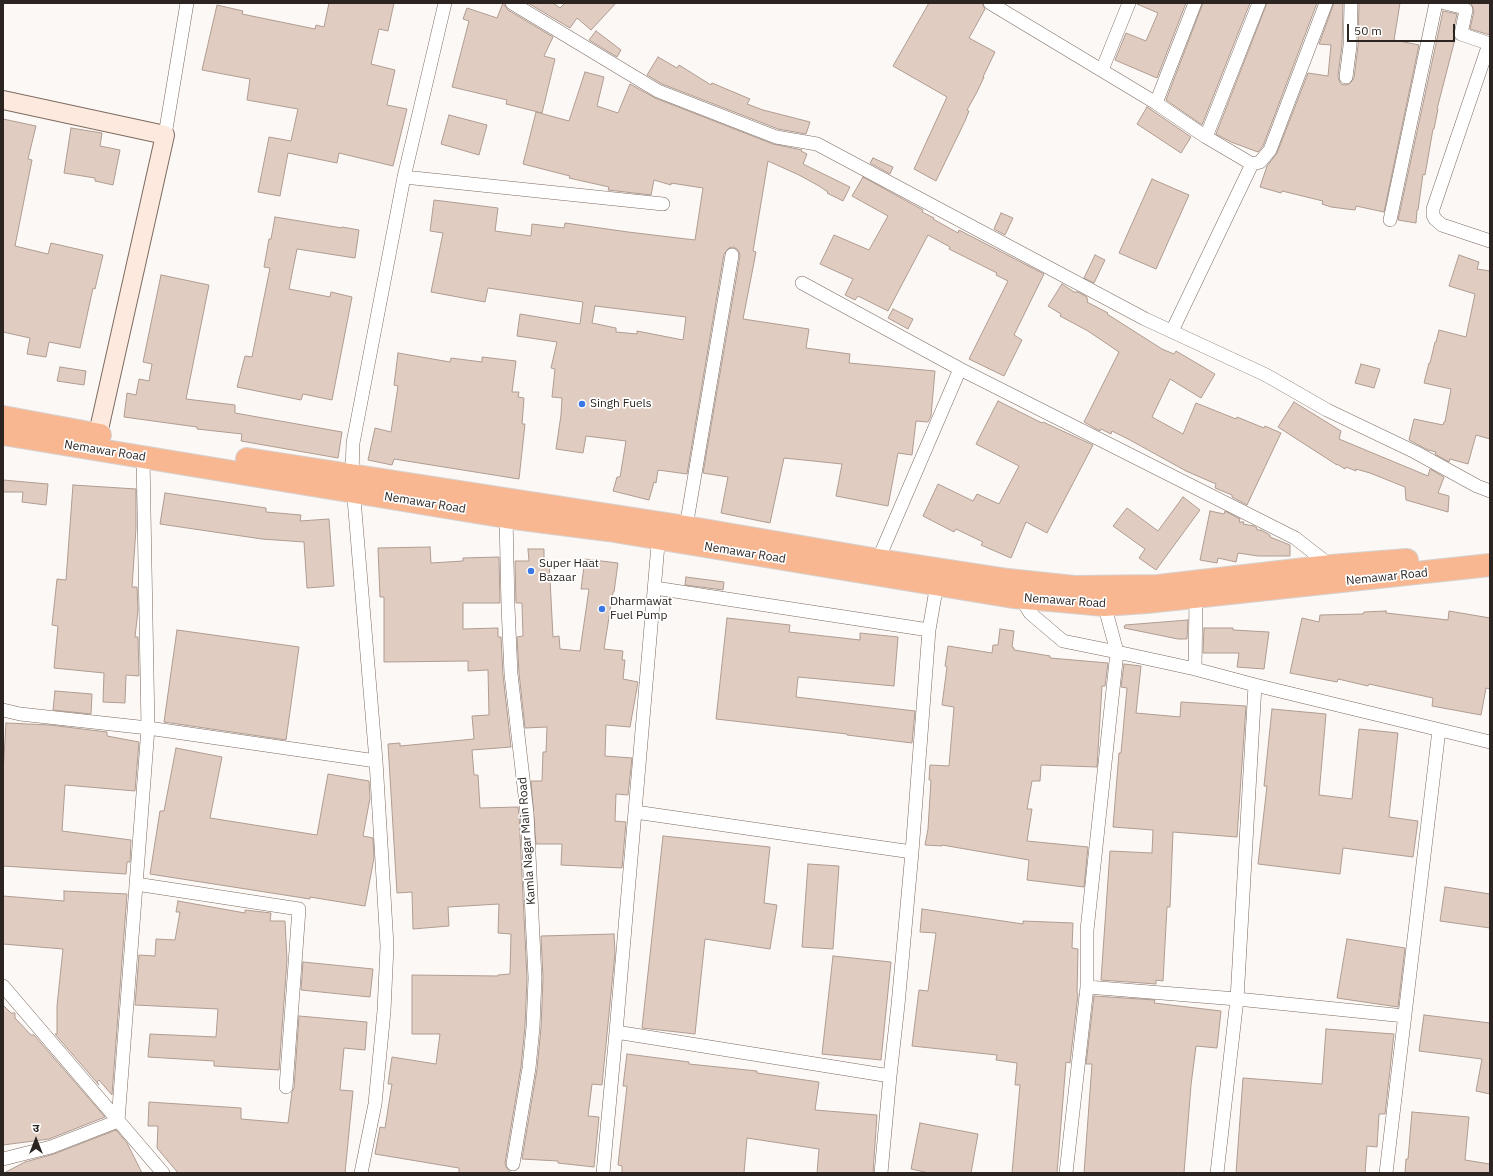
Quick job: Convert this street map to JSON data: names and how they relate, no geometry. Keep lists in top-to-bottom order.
{
  "streets": {
    "highway": ["Nemawar Road"],
    "street": ["Kamla Nagar Main Road"]
  },
  "crossings": [
    ["Nemawar Road", "Kamla Nagar Main Road"]
  ],
  "places": ["Singh Fuels", "Super Haat Bazaar", "Dharmawat Fuel Pump"],
  "scale_bar": "50 m",
  "north": "top"
}
